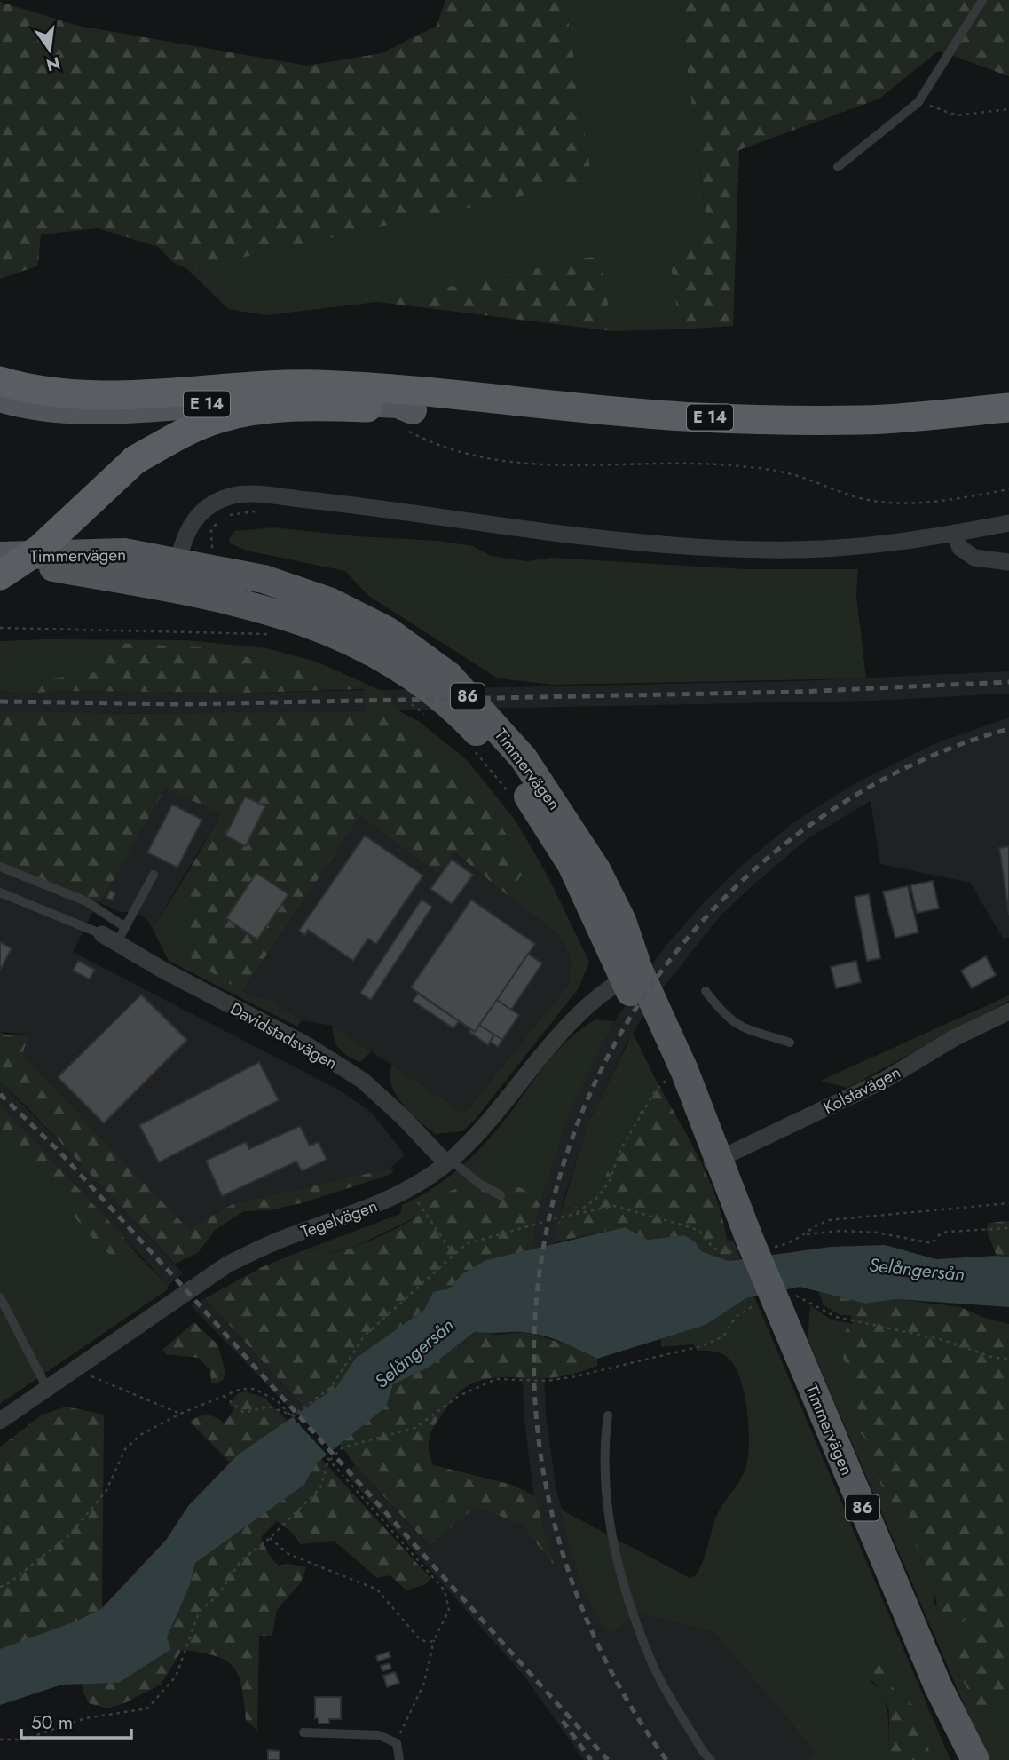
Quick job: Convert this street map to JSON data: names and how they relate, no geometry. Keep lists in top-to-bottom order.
{
  "streets": {
    "highway": ["E 14"],
    "main road": ["Timmervägen", "86"],
    "street": ["Davidstadsvägen", "Kolstavägen", "Tegelvägen"]
  },
  "crossings": [
    ["Timmervägen", "86"],
    ["Timmervägen", "Kolstavägen"],
    ["Timmervägen", "Tegelvägen"],
    ["Davidstadsvägen", "Tegelvägen"]
  ],
  "water": ["Selångersån"],
  "scale_bar": "50 m",
  "north": "bottom"
}
